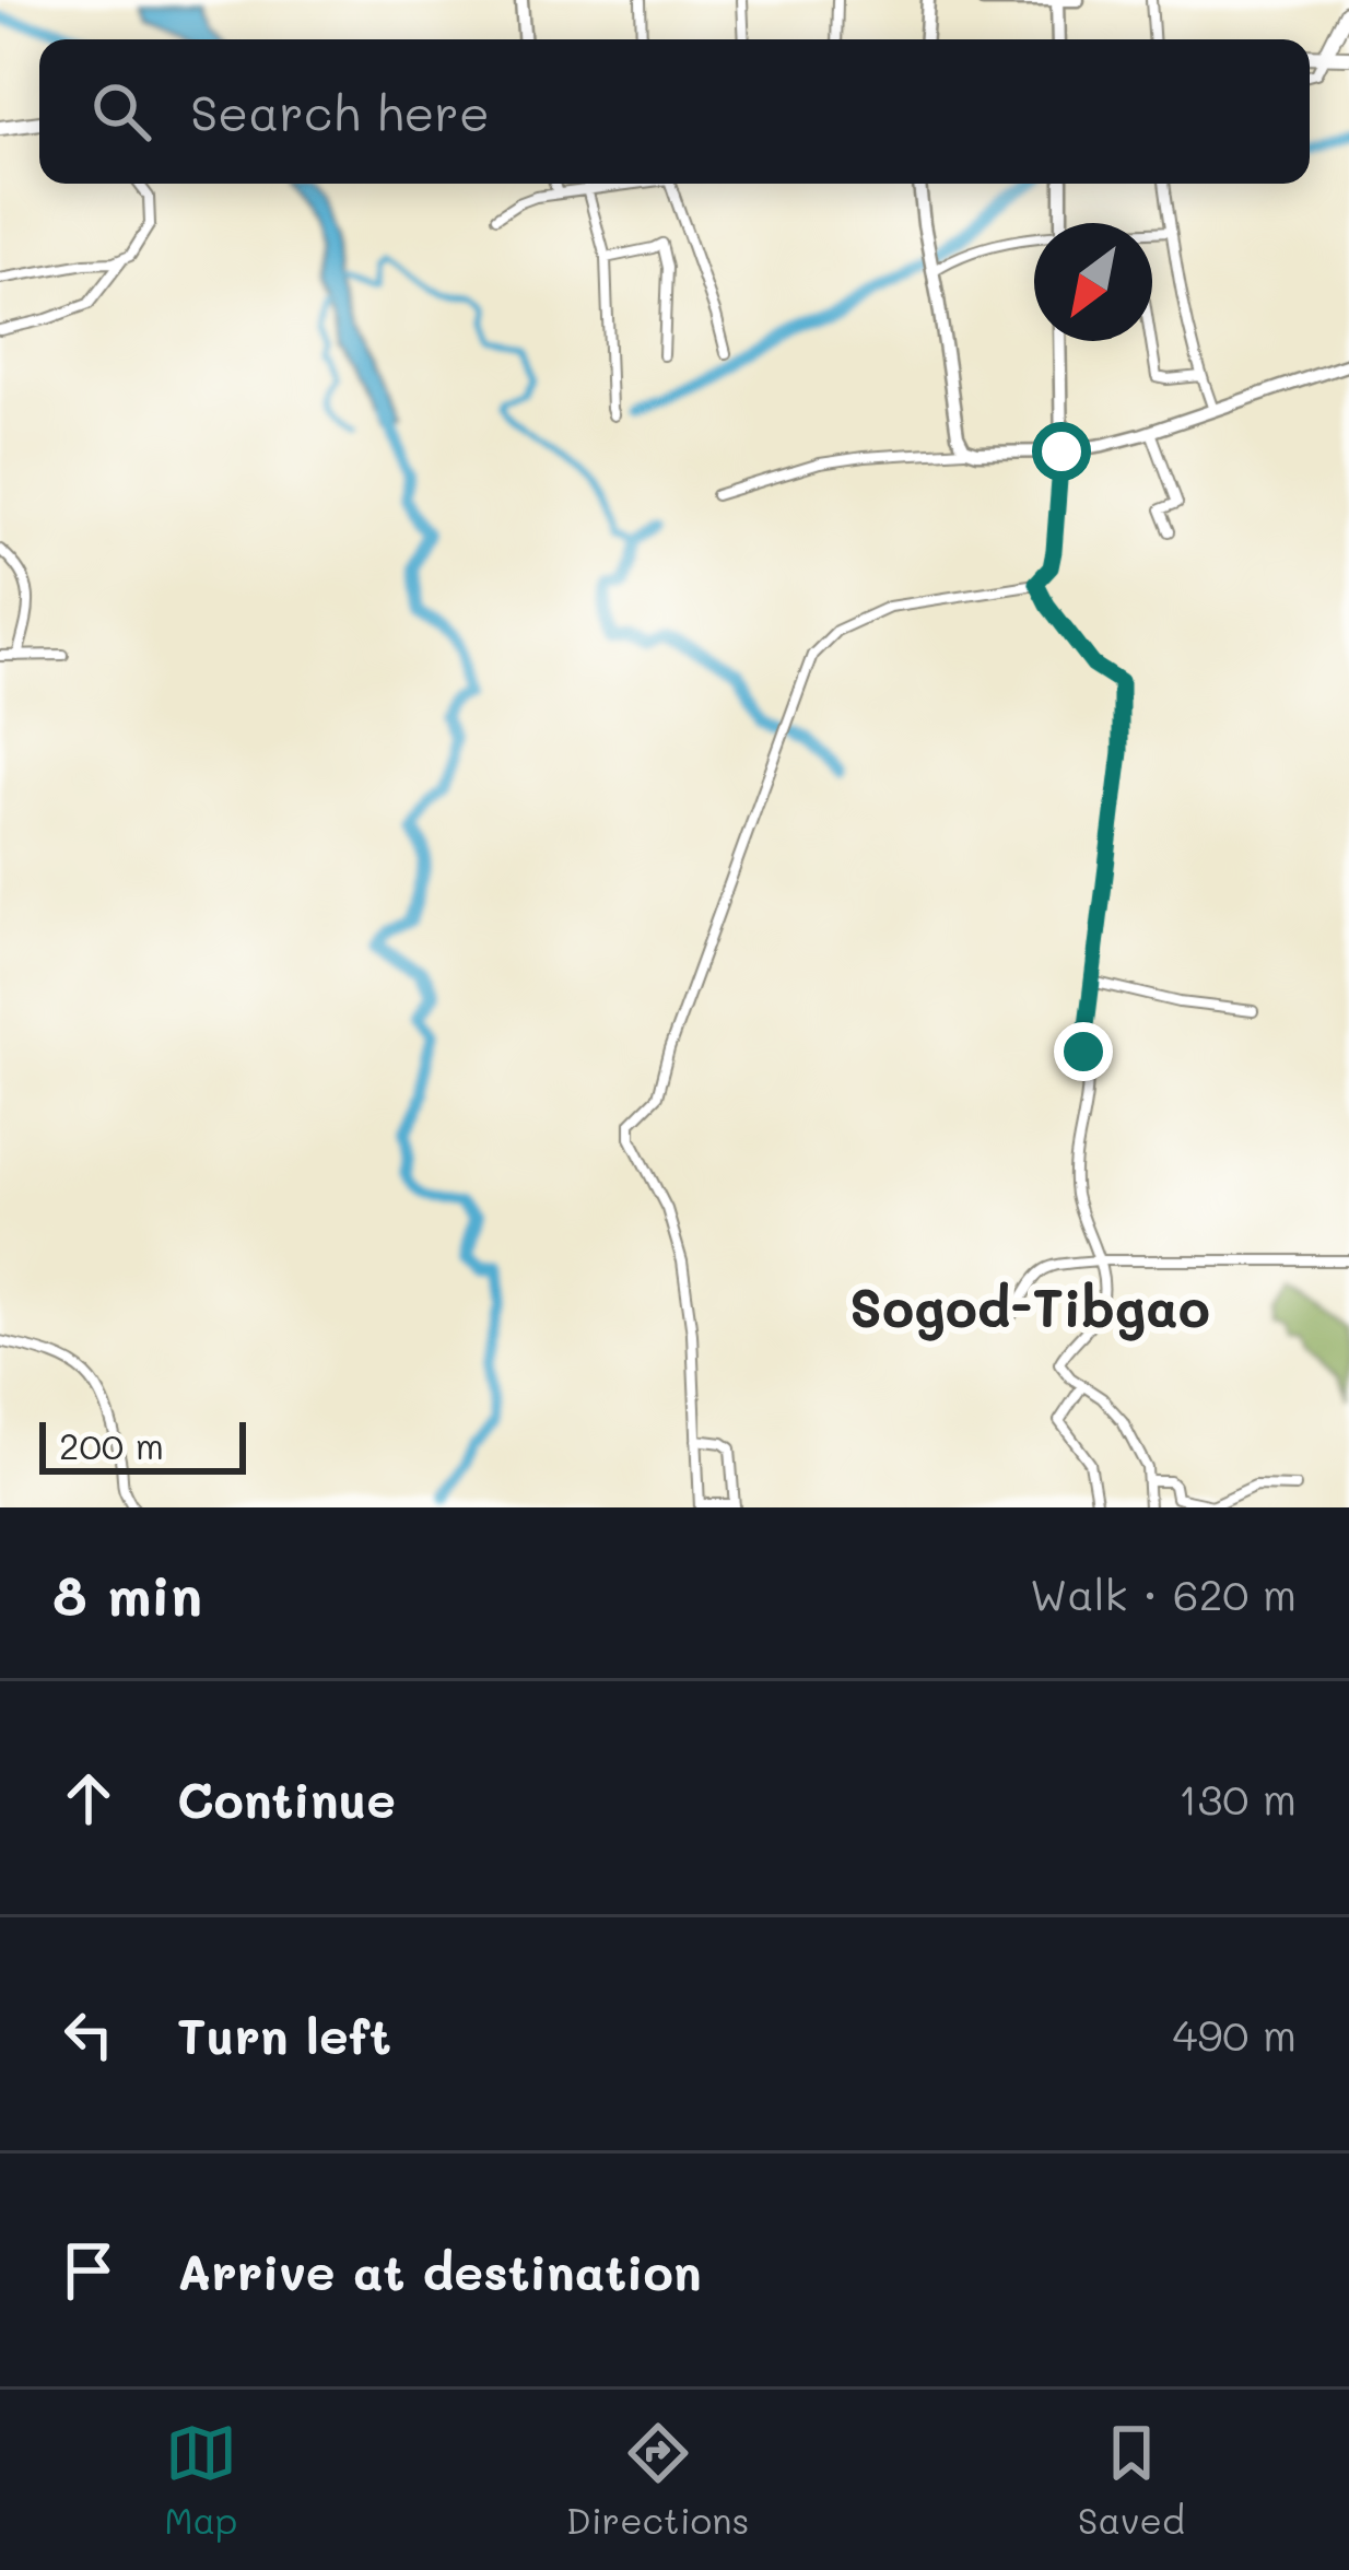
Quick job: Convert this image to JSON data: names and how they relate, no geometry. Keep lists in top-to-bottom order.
{
  "districts": ["Sogod-Tibgao"],
  "scale_bar": "200 m",
  "north": "bottom left",
  "page": {
    "search": "Search here",
    "scale": "200 m",
    "heading": ["8 min", "Walk · 620 m"],
    "list": [
      ["Continue", "130 m"],
      ["Turn left", "490 m"],
      "Arrive at destination"
    ],
    "nav": ["Map", "Directions", "Saved"]
  }
}
